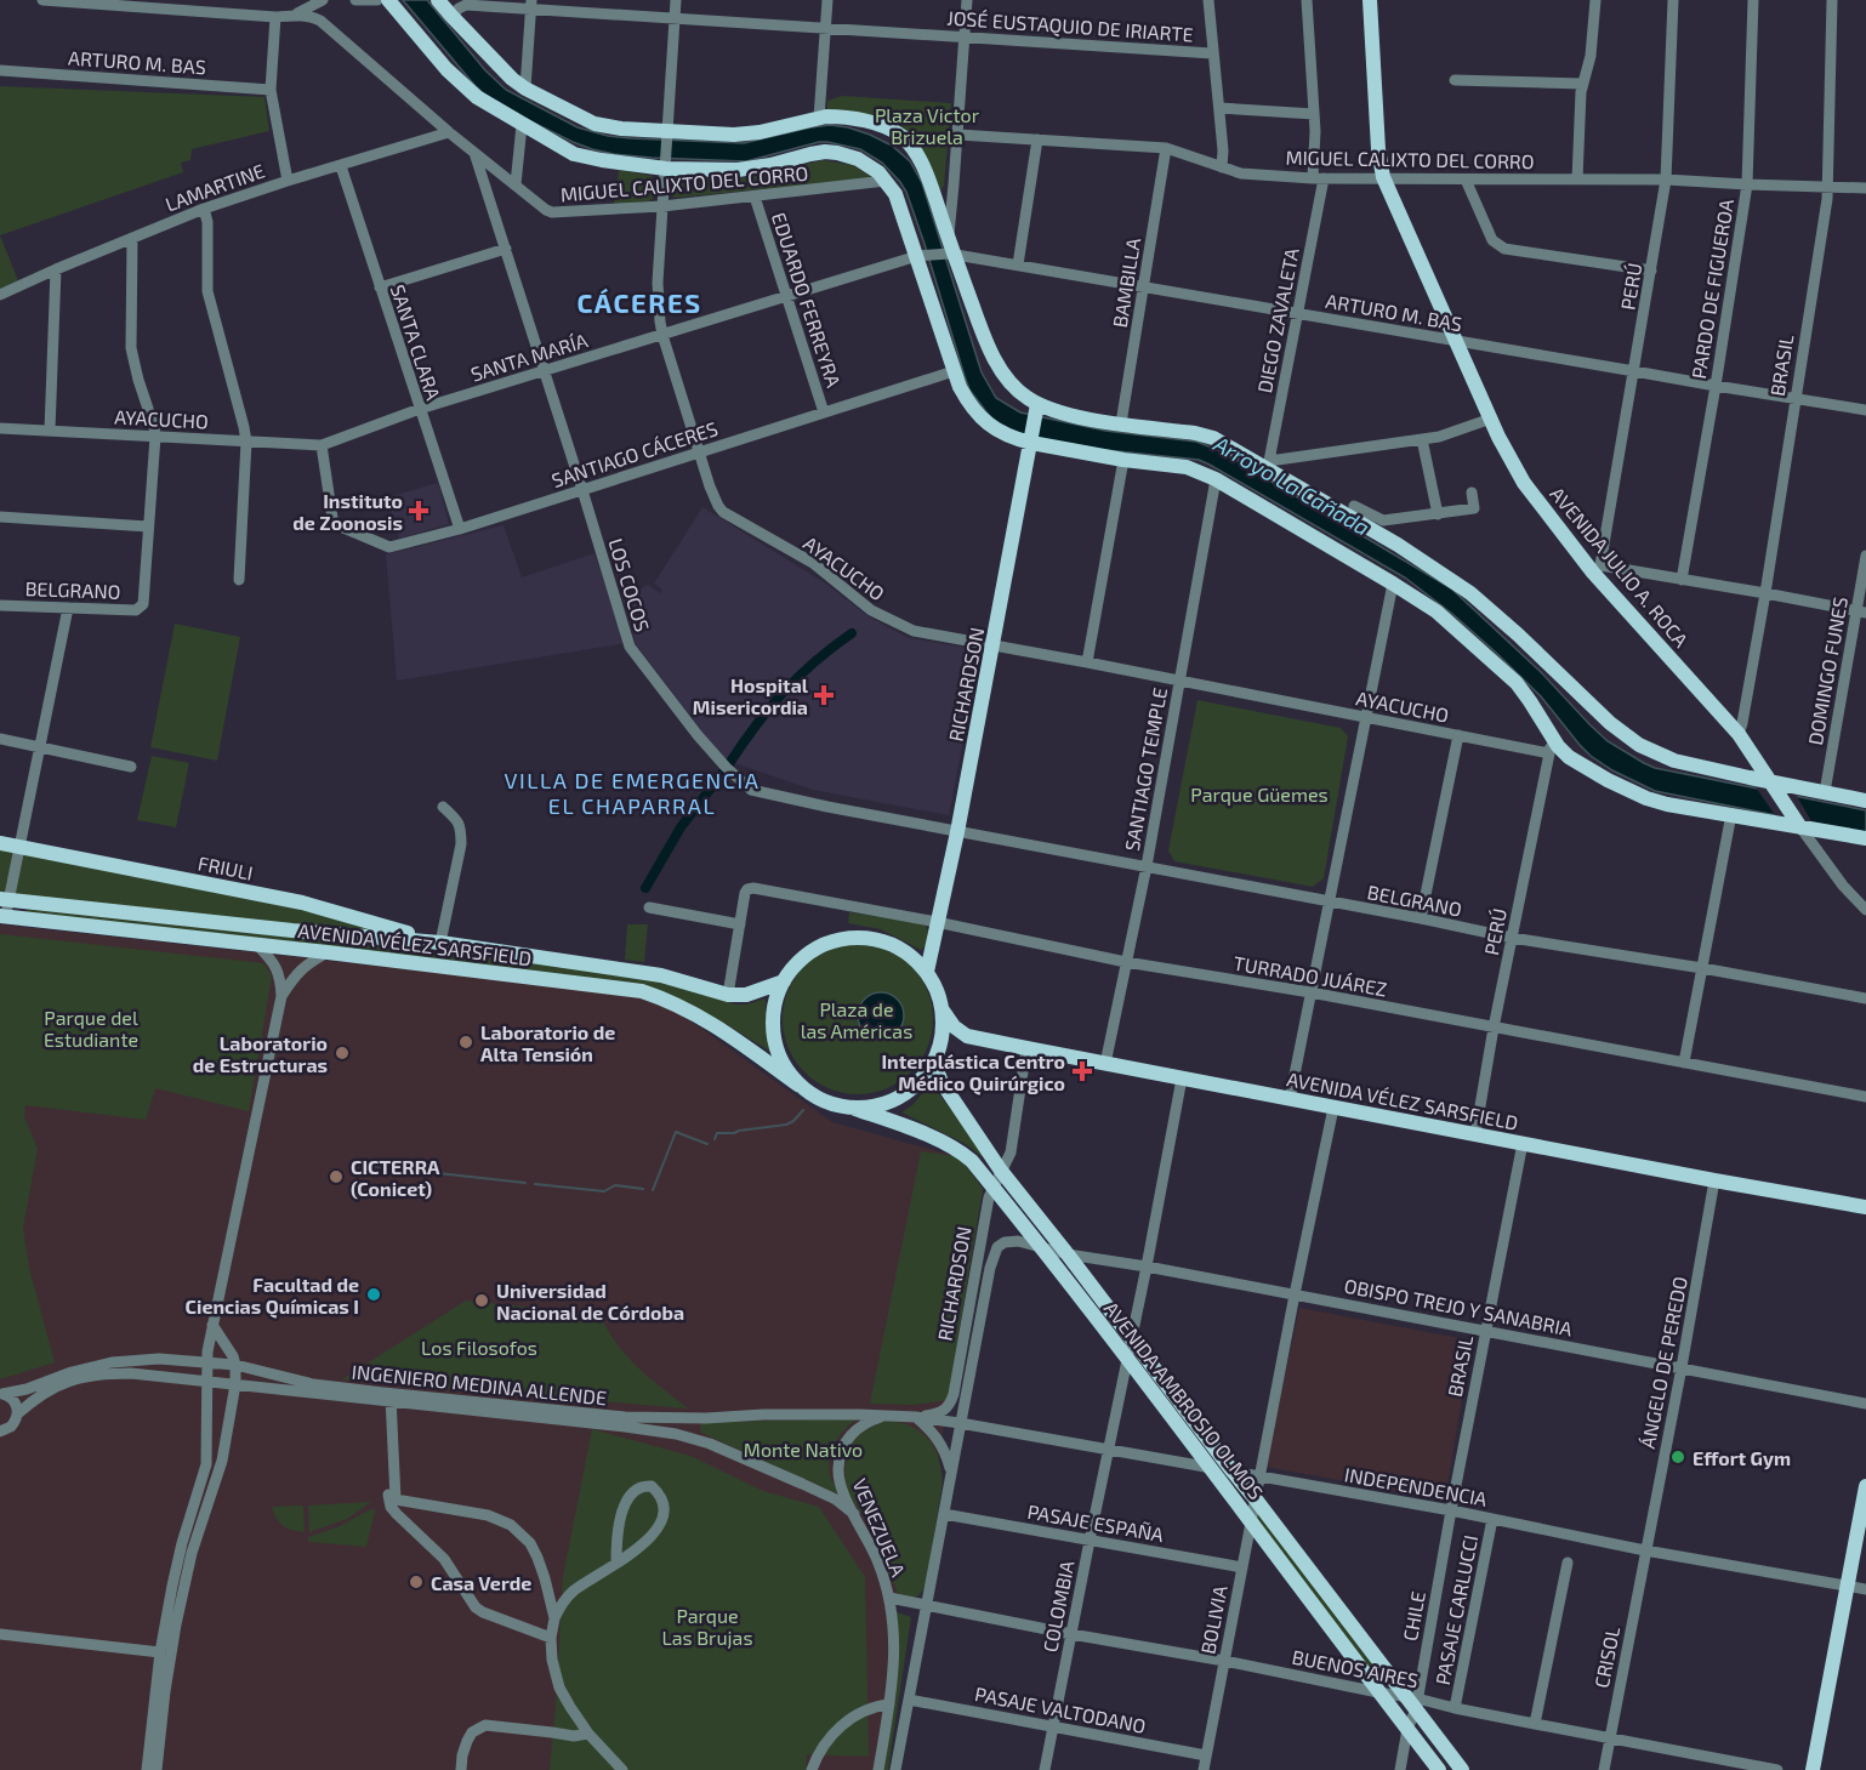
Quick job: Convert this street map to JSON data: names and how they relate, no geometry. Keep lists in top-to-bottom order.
{
  "streets": {
    "main road": [
      "AVENIDA JULIO A. ROCA",
      "RICHARDSON",
      "FRIULI",
      "AVENIDA VÉLEZ SARSFIELD",
      "AVENIDA AMBROSIO OLMOS"
    ],
    "street": [
      "JOSÉ EUSTAQUIO DE IRIARTE",
      "ARTURO M. BAS",
      "MIGUEL CALIXTO DEL CORRO",
      "LAMARTINE",
      "BAMBILLA",
      "PERÚ",
      "PARDO DE FIGUEROA",
      "EDUARDO FERREYRA",
      "DIEGO ZAVALETA",
      "SANTA CLARA",
      "SANTA MARÍA",
      "BRASIL",
      "AYACUCHO",
      "SANTIAGO CÁCERES",
      "LOS COCOS",
      "BELGRANO",
      "DOMINGO FUNES",
      "SANTIAGO TEMPLE",
      "TURRADO JUÁREZ",
      "OBISPO TREJO Y SANABRIA",
      "ÁNGELO DE PEREDO",
      "INGENIERO MEDINA ALLENDE",
      "INDEPENDENCIA",
      "PASAJE ESPAÑA",
      "VENEZUELA",
      "COLOMBIA",
      "PASAJE CARLUCCI",
      "CHILE",
      "BOLIVIA",
      "CRISOL",
      "BUENOS AIRES",
      "PASAJE VALTODANO"
    ]
  },
  "crossings": [
    ["JOSÉ EUSTAQUIO DE IRIARTE", "AYACUCHO"],
    ["ARTURO M. BAS", "BAMBILLA"],
    ["ARTURO M. BAS", "PERÚ"],
    ["ARTURO M. BAS", "PARDO DE FIGUEROA"],
    ["ARTURO M. BAS", "DIEGO ZAVALETA"],
    ["ARTURO M. BAS", "SANTA MARÍA"],
    ["ARTURO M. BAS", "BRASIL"],
    ["ARTURO M. BAS", "AVENIDA JULIO A. ROCA"],
    ["MIGUEL CALIXTO DEL CORRO", "LAMARTINE"],
    ["MIGUEL CALIXTO DEL CORRO", "BAMBILLA"],
    ["MIGUEL CALIXTO DEL CORRO", "PERÚ"],
    ["MIGUEL CALIXTO DEL CORRO", "PARDO DE FIGUEROA"],
    ["MIGUEL CALIXTO DEL CORRO", "EDUARDO FERREYRA"],
    ["MIGUEL CALIXTO DEL CORRO", "DIEGO ZAVALETA"],
    ["MIGUEL CALIXTO DEL CORRO", "BRASIL"],
    ["MIGUEL CALIXTO DEL CORRO", "AYACUCHO"],
    ["MIGUEL CALIXTO DEL CORRO", "AVENIDA JULIO A. ROCA"],
    ["MIGUEL CALIXTO DEL CORRO", "LOS COCOS"],
    ["LAMARTINE", "SANTA CLARA"],
    ["PERÚ", "AYACUCHO"],
    ["PERÚ", "AVENIDA JULIO A. ROCA"],
    ["PERÚ", "BELGRANO"],
    ["PERÚ", "AVENIDA VÉLEZ SARSFIELD"],
    ["PERÚ", "TURRADO JUÁREZ"],
    ["EDUARDO FERREYRA", "SANTA MARÍA"],
    ["EDUARDO FERREYRA", "SANTIAGO CÁCERES"],
    ["SANTA CLARA", "SANTA MARÍA"],
    ["SANTA CLARA", "SANTIAGO CÁCERES"],
    ["SANTA MARÍA", "AYACUCHO"],
    ["SANTA MARÍA", "SANTIAGO CÁCERES"],
    ["SANTA MARÍA", "LOS COCOS"],
    ["BRASIL", "AVENIDA JULIO A. ROCA"],
    ["BRASIL", "AVENIDA VÉLEZ SARSFIELD"],
    ["BRASIL", "OBISPO TREJO Y SANABRIA"],
    ["BRASIL", "INDEPENDENCIA"],
    ["BRASIL", "CHILE"],
    ["AYACUCHO", "SANTIAGO CÁCERES"],
    ["AYACUCHO", "RICHARDSON"],
    ["AYACUCHO", "SANTIAGO TEMPLE"],
    ["SANTIAGO CÁCERES", "LOS COCOS"],
    ["LOS COCOS", "BELGRANO"],
    ["LOS COCOS", "RICHARDSON"],
    ["BELGRANO", "RICHARDSON"],
    ["BELGRANO", "SANTIAGO TEMPLE"],
    ["RICHARDSON", "AVENIDA VÉLEZ SARSFIELD"],
    ["RICHARDSON", "TURRADO JUÁREZ"],
    ["RICHARDSON", "OBISPO TREJO Y SANABRIA"],
    ["RICHARDSON", "INGENIERO MEDINA ALLENDE"],
    ["RICHARDSON", "AVENIDA AMBROSIO OLMOS"],
    ["RICHARDSON", "INDEPENDENCIA"],
    ["RICHARDSON", "VENEZUELA"],
    ["SANTIAGO TEMPLE", "AVENIDA VÉLEZ SARSFIELD"],
    ["SANTIAGO TEMPLE", "TURRADO JUÁREZ"],
    ["FRIULI", "AVENIDA VÉLEZ SARSFIELD"],
    ["AVENIDA VÉLEZ SARSFIELD", "ÁNGELO DE PEREDO"],
    ["AVENIDA VÉLEZ SARSFIELD", "AVENIDA AMBROSIO OLMOS"],
    ["OBISPO TREJO Y SANABRIA", "ÁNGELO DE PEREDO"],
    ["OBISPO TREJO Y SANABRIA", "AVENIDA AMBROSIO OLMOS"],
    ["ÁNGELO DE PEREDO", "INDEPENDENCIA"],
    ["ÁNGELO DE PEREDO", "CRISOL"],
    ["INGENIERO MEDINA ALLENDE", "INDEPENDENCIA"],
    ["INGENIERO MEDINA ALLENDE", "VENEZUELA"],
    ["AVENIDA AMBROSIO OLMOS", "INDEPENDENCIA"],
    ["AVENIDA AMBROSIO OLMOS", "CHILE"],
    ["AVENIDA AMBROSIO OLMOS", "BOLIVIA"],
    ["AVENIDA AMBROSIO OLMOS", "BUENOS AIRES"],
    ["INDEPENDENCIA", "VENEZUELA"],
    ["INDEPENDENCIA", "COLOMBIA"],
    ["INDEPENDENCIA", "PASAJE CARLUCCI"],
    ["INDEPENDENCIA", "CHILE"],
    ["INDEPENDENCIA", "BOLIVIA"],
    ["INDEPENDENCIA", "CRISOL"],
    ["PASAJE ESPAÑA", "VENEZUELA"],
    ["PASAJE ESPAÑA", "COLOMBIA"],
    ["PASAJE ESPAÑA", "BOLIVIA"],
    ["VENEZUELA", "BUENOS AIRES"],
    ["VENEZUELA", "PASAJE VALTODANO"],
    ["COLOMBIA", "BUENOS AIRES"],
    ["COLOMBIA", "PASAJE VALTODANO"],
    ["PASAJE CARLUCCI", "BUENOS AIRES"],
    ["CHILE", "BUENOS AIRES"],
    ["BOLIVIA", "BUENOS AIRES"],
    ["BOLIVIA", "PASAJE VALTODANO"],
    ["CRISOL", "BUENOS AIRES"]
  ],
  "districts": ["CÁCERES", "VILLA DE EMERGENCIA EL CHAPARRAL"],
  "water": ["Arroyo La Cañada"],
  "parks": [
    "Plaza Victor Brizuela",
    "Parque Güemes",
    "Plaza de las Américas",
    "Parque del Estudiante",
    "Los Filosofos",
    "Monte Nativo",
    "Parque Las Brujas"
  ],
  "places": {
    "health": ["Instituto de Zoonosis", "Hospital Misericordia", "Interplástica Centro Médico Quirúrgico"],
    "other": [
      "Laboratorio de Alta Tensión",
      "Laboratorio de Estructuras",
      "CICTERRA (Conicet)",
      "Facultad de Ciencias Químicas I",
      "Universidad Nacional de Córdoba",
      "Effort Gym",
      "Casa Verde"
    ]
  }
}
